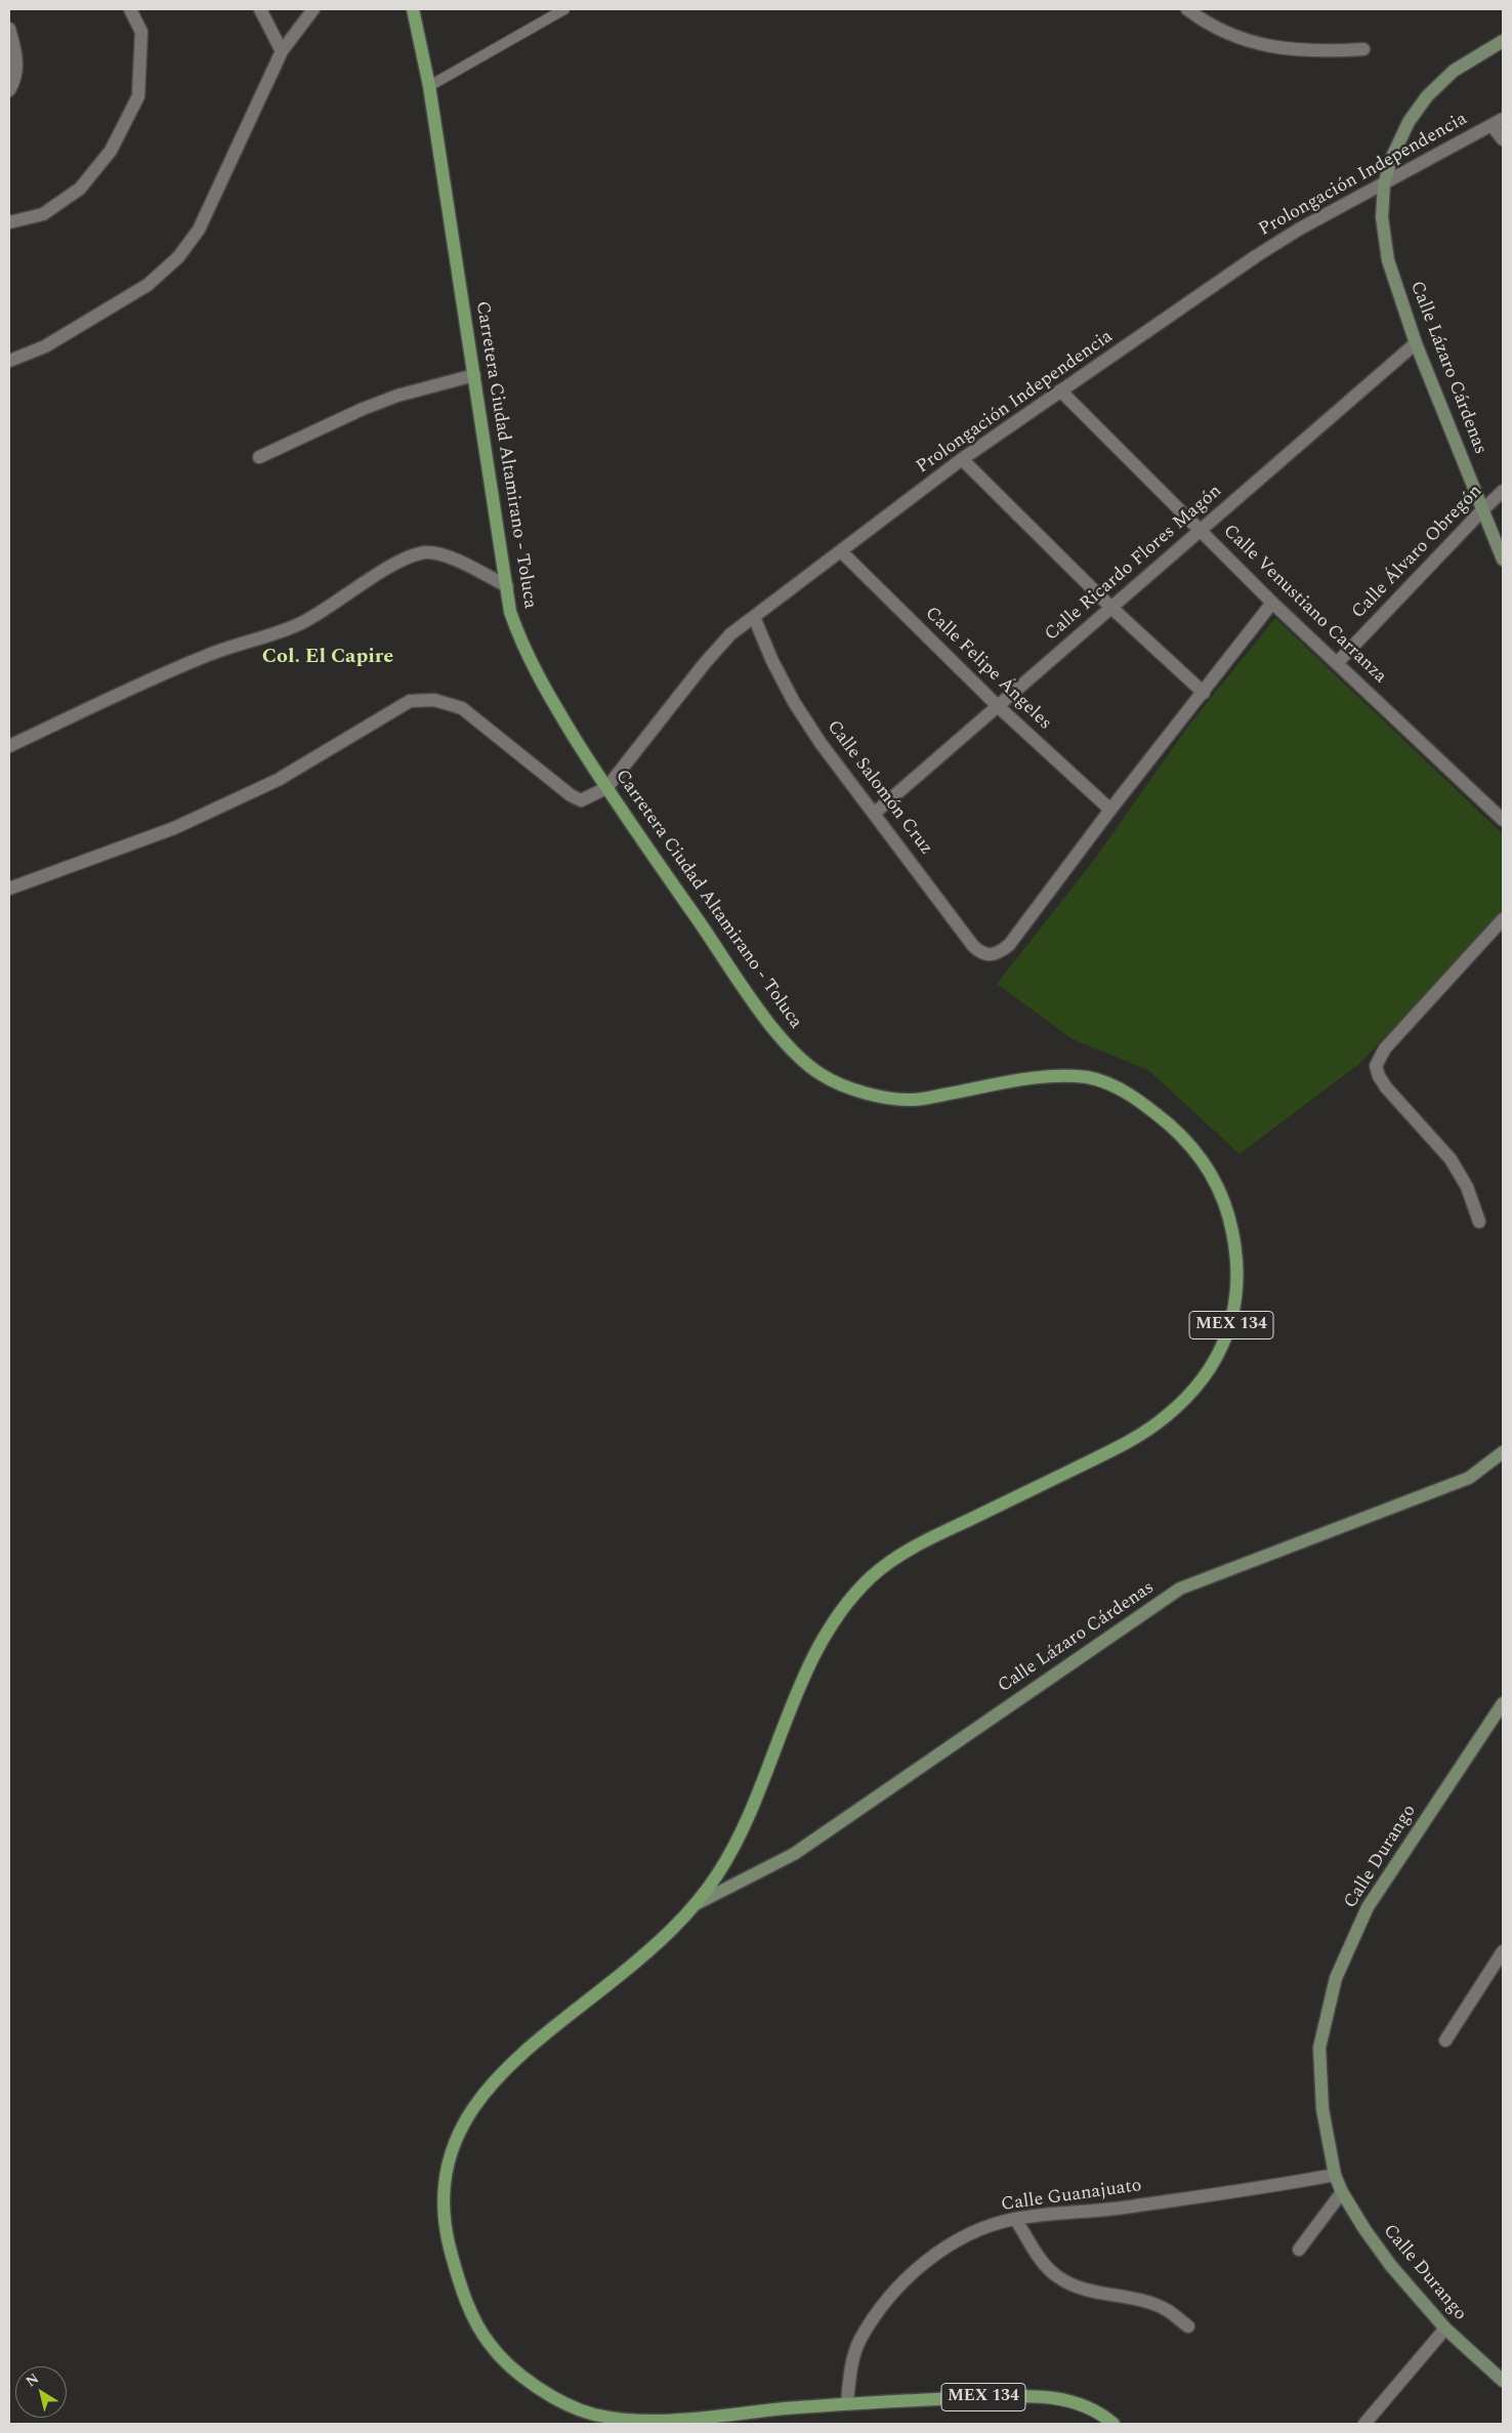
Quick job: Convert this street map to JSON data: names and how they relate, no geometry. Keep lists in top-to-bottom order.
{
  "streets": {
    "main road": ["Carretera Ciudad Altamirano - Toluca", "MEX 134"],
    "street": [
      "Prolongación Independencia",
      "Calle Lázaro Cárdenas",
      "Calle Álvaro Obregón",
      "Calle Ricardo Flores Magón",
      "Calle Venustiano Carranza",
      "Calle Felipe Ángeles",
      "Calle Salomón Cruz",
      "Calle Durango",
      "Calle Guanajuato"
    ]
  },
  "crossings": [
    ["Prolongación Independencia", "Calle Lázaro Cárdenas"],
    ["Prolongación Independencia", "Carretera Ciudad Altamirano - Toluca"],
    ["Prolongación Independencia", "Calle Venustiano Carranza"],
    ["Prolongación Independencia", "Calle Felipe Ángeles"],
    ["Prolongación Independencia", "Calle Salomón Cruz"],
    ["Calle Lázaro Cárdenas", "Carretera Ciudad Altamirano - Toluca"],
    ["Calle Lázaro Cárdenas", "Calle Álvaro Obregón"],
    ["Calle Lázaro Cárdenas", "Calle Ricardo Flores Magón"],
    ["Carretera Ciudad Altamirano - Toluca", "MEX 134"],
    ["Carretera Ciudad Altamirano - Toluca", "Calle Guanajuato"],
    ["Calle Álvaro Obregón", "Calle Venustiano Carranza"],
    ["Calle Ricardo Flores Magón", "Calle Venustiano Carranza"],
    ["Calle Ricardo Flores Magón", "Calle Felipe Ángeles"],
    ["Calle Ricardo Flores Magón", "Calle Salomón Cruz"],
    ["Calle Felipe Ángeles", "Calle Salomón Cruz"],
    ["MEX 134", "Calle Guanajuato"],
    ["Calle Durango", "Calle Guanajuato"]
  ],
  "districts": ["Col. El Capire"],
  "north": "top left"
}
